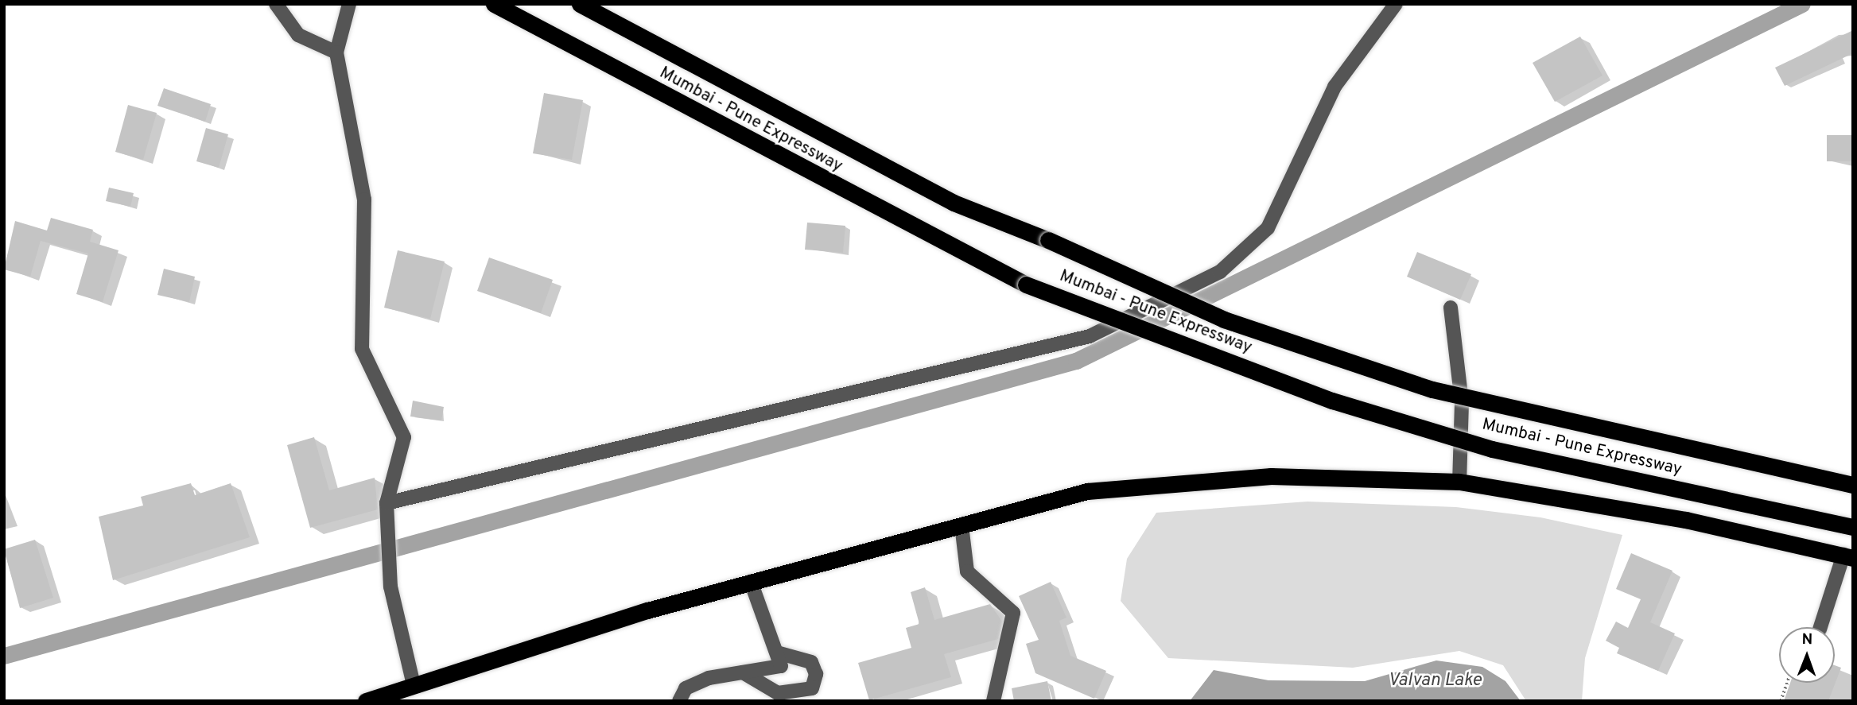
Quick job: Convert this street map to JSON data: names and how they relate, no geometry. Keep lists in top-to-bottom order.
{
  "streets": {
    "highway": ["Mumbai - Pune Expressway"]
  },
  "water": ["Valvan Lake"],
  "north": "top"
}
